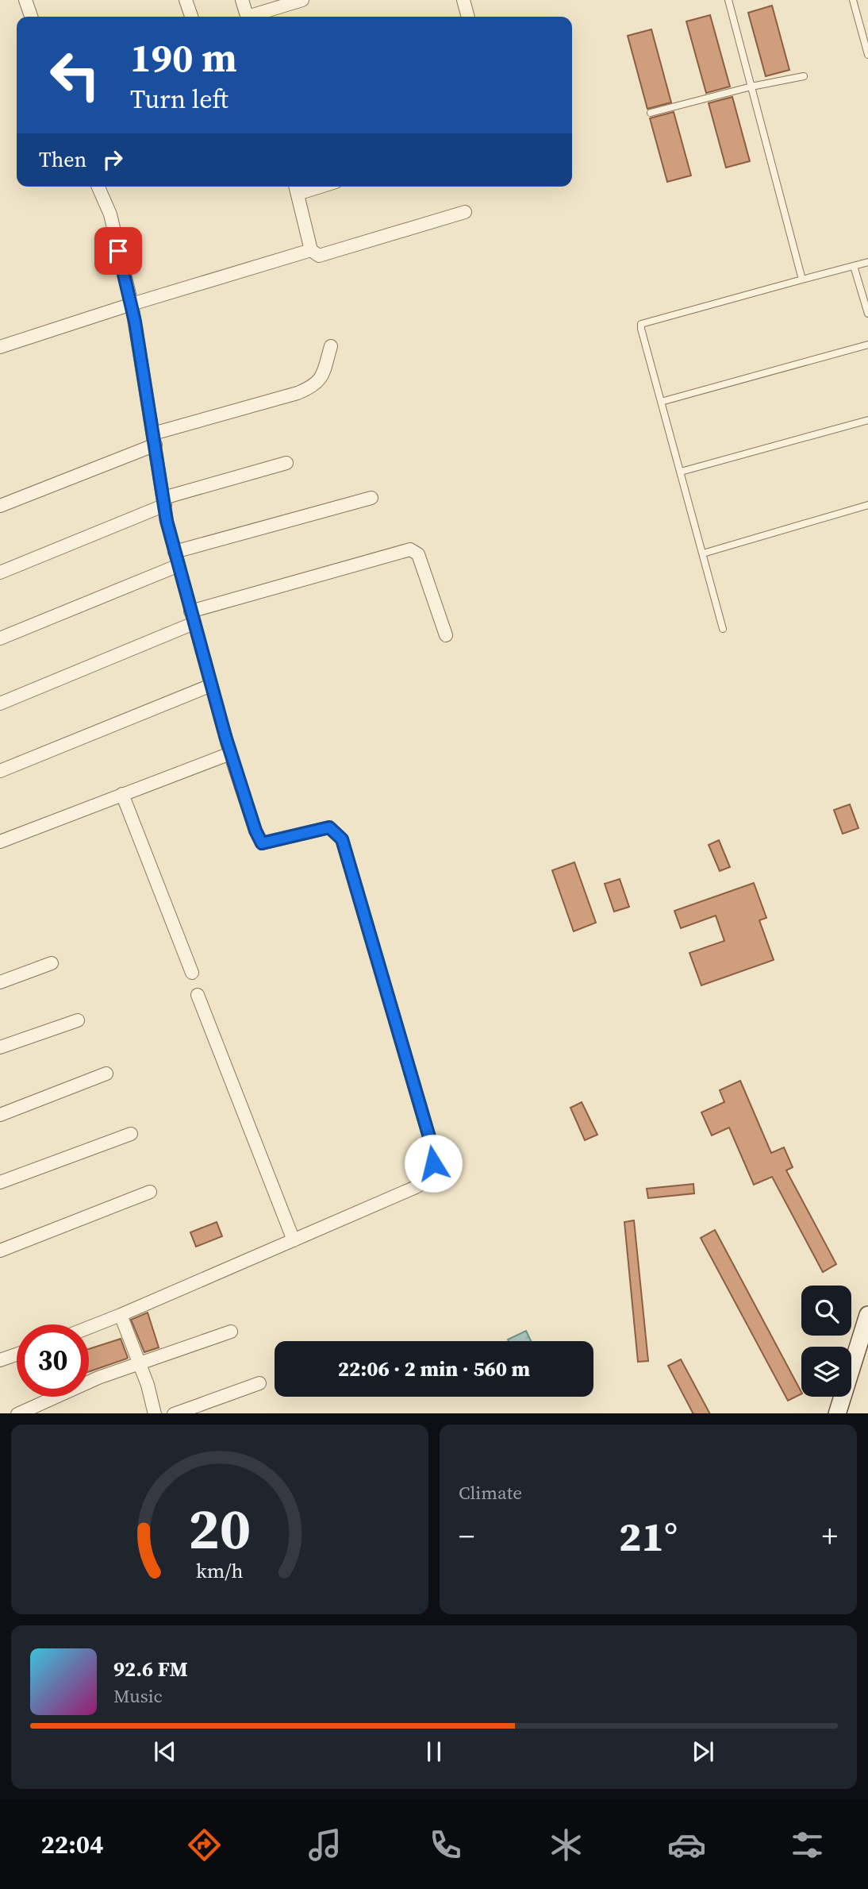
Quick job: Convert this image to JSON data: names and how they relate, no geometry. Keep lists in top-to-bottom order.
{
  "page": {
    "turn": ["190 m", "Turn left"],
    "then": "Then",
    "limit": "30",
    "trip": "22:06 · 2 min · 560 m",
    "tile": "Climate",
    "heat": ["−", "21°", "+"],
    "song": ["92.6 FM", "Music"],
    "tabs": "22:04",
    "gauge": ["20", "km/h"]
  }
}
